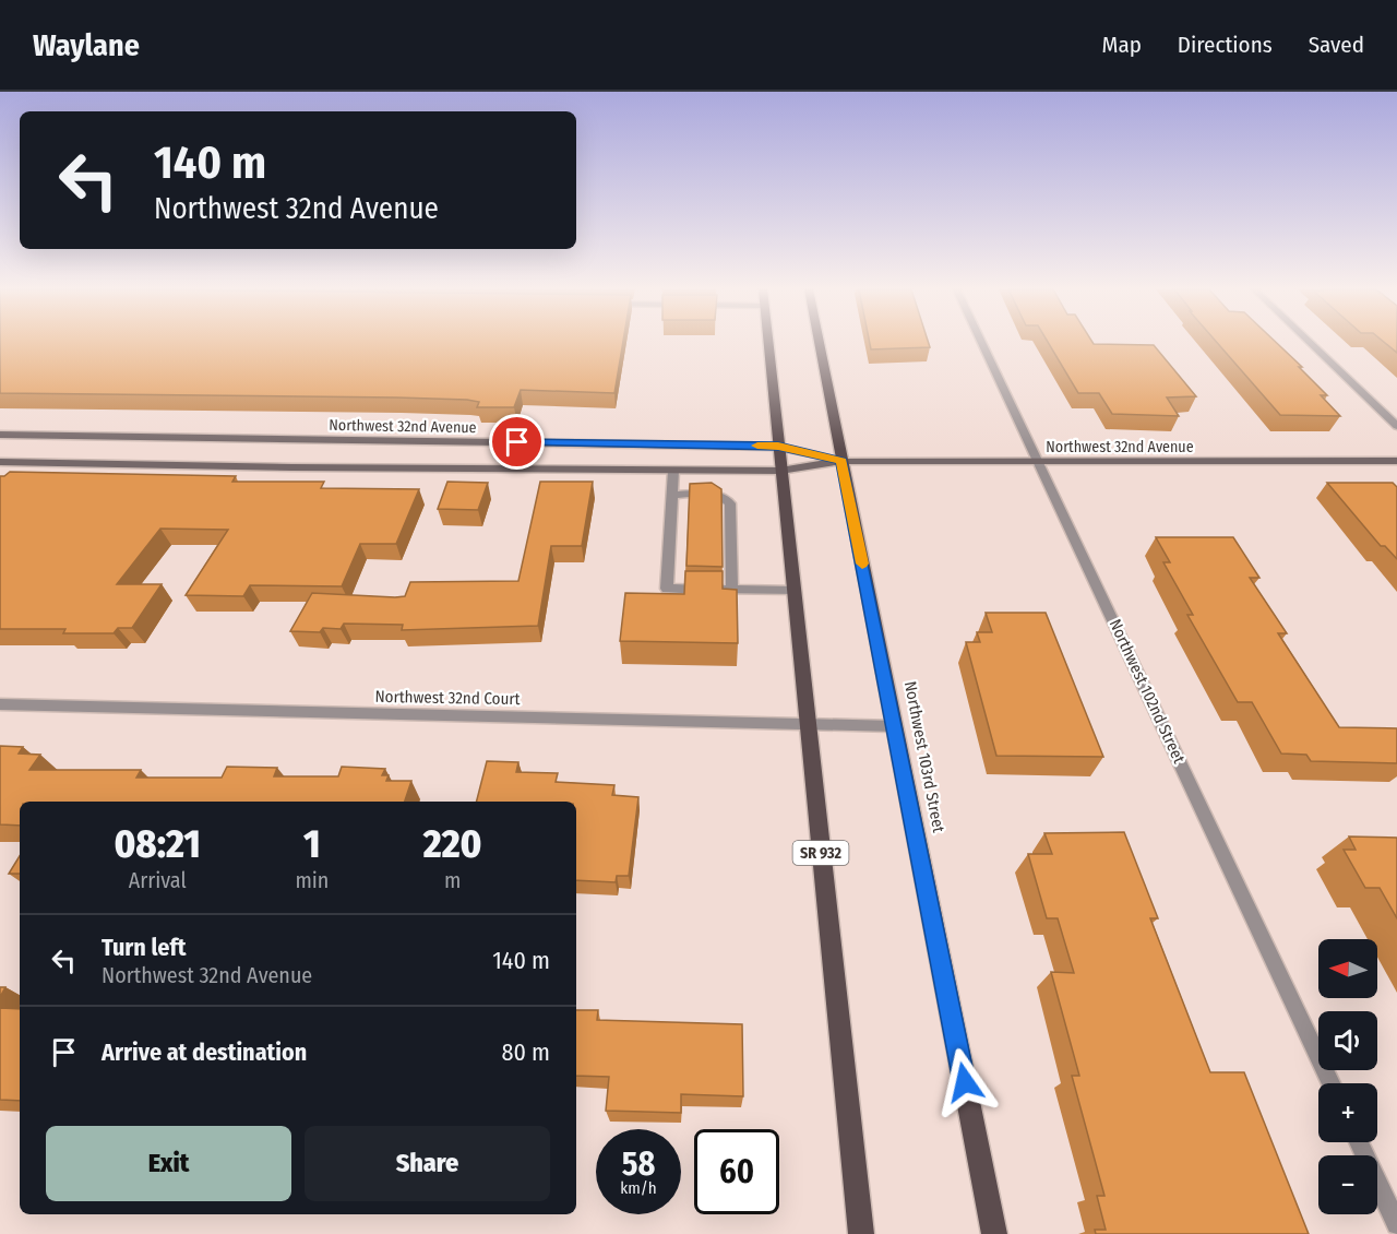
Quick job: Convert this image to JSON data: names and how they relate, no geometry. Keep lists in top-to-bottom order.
{
  "streets": {
    "main road": ["Northwest 32nd Avenue", "Northwest 103rd Street", "SR 932"],
    "street": ["Northwest 102nd Street", "Northwest 32nd Court"]
  },
  "crossings": [
    ["Northwest 32nd Avenue", "Northwest 102nd Street"],
    ["Northwest 32nd Avenue", "Northwest 103rd Street"],
    ["Northwest 32nd Avenue", "SR 932"],
    ["Northwest 32nd Court", "Northwest 103rd Street"],
    ["Northwest 32nd Court", "SR 932"]
  ],
  "north": "left",
  "page": {
    "header": "Waylane",
    "nav": ["Map", "Directions", "Saved"],
    "turn": ["140 m", "Northwest 32nd Avenue"],
    "eta": [
      "08:21",
      "Arrival",
      "1",
      "min",
      "220",
      "m"
    ],
    "list": [
      {
        "name": "Turn left",
        "note": "Northwest 32nd Avenue",
        "value": "140 m"
      },
      {
        "name": "Arrive at destination",
        "value": "80 m"
      }
    ],
    "map_buttons": ["+", "−"],
    "buttons": ["Exit", "Share"],
    "speed": "58 km/h",
    "limit": "60"
  }
}
